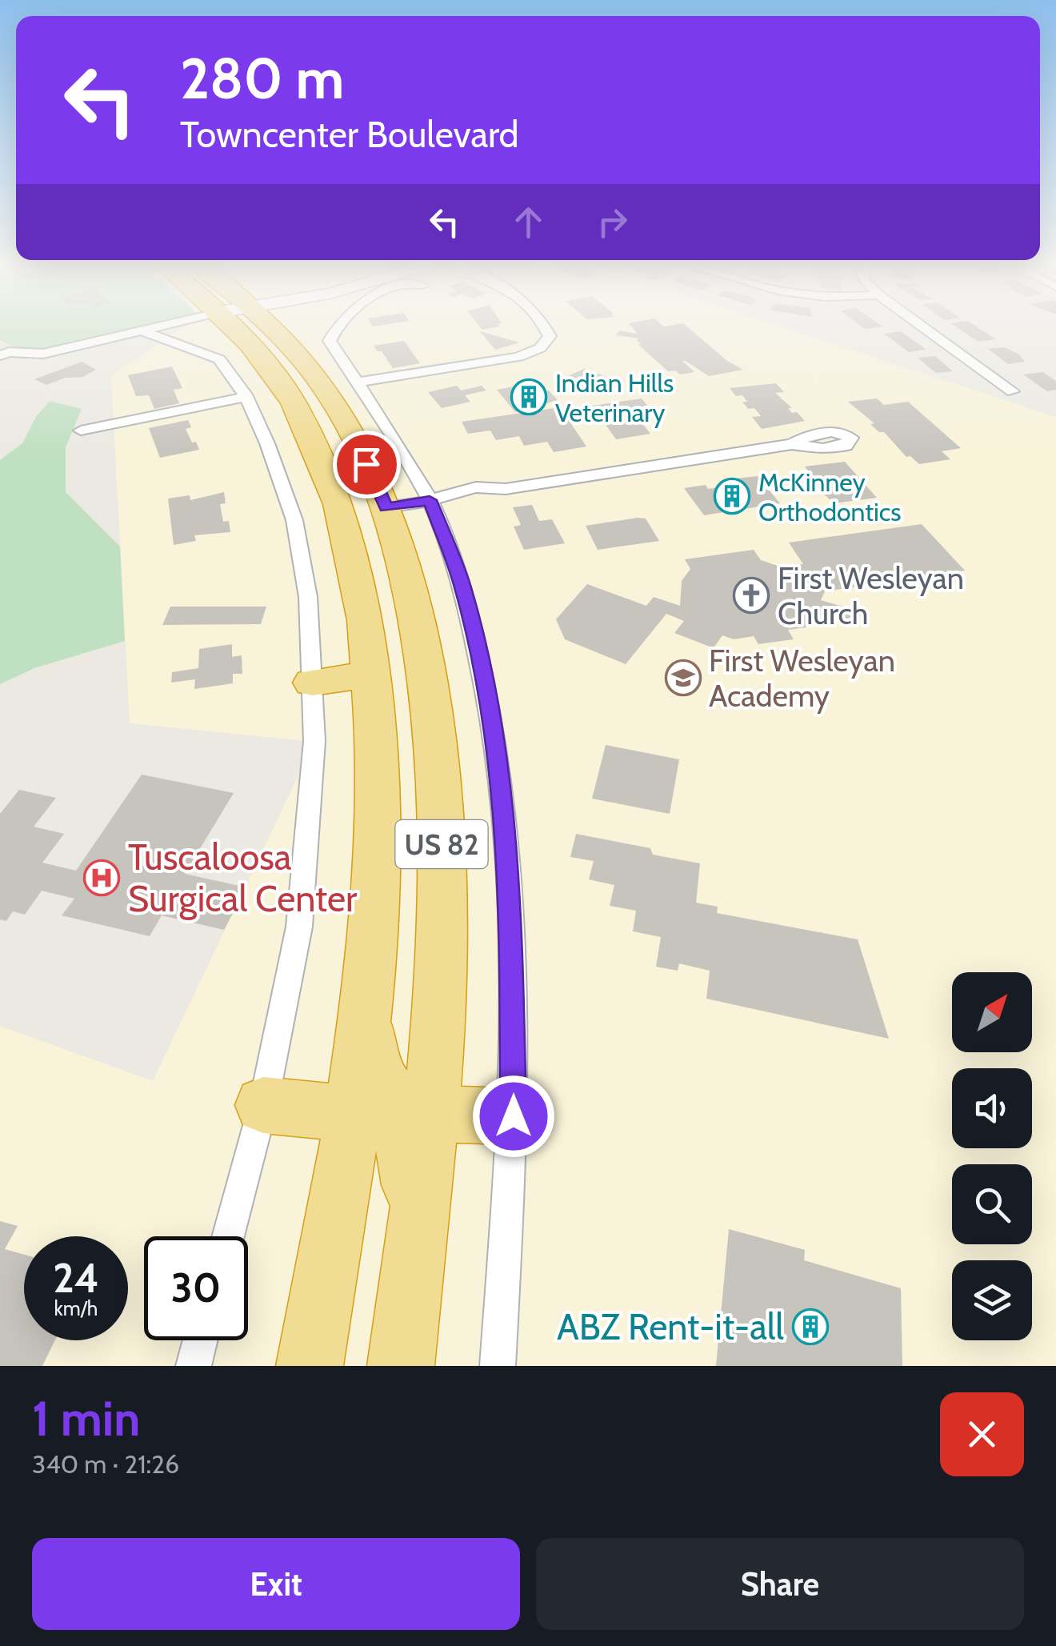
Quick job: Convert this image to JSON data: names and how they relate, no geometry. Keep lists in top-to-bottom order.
{
  "streets": {
    "highway": ["US 82"]
  },
  "places": {
    "building": ["Indian Hills Veterinary", "McKinney Orthodontics", "ABZ Rent-it-all"],
    "church": ["First Wesleyan Church"],
    "school or university": ["First Wesleyan Academy"],
    "hospital": ["Tuscaloosa Surgical Center"]
  },
  "north": "top right",
  "page": {
    "turn": ["280 m", "Towncenter Boulevard"],
    "speed": "24 km/h",
    "limit": "30",
    "heading": ["1 min", "340 m · 21:26"],
    "buttons": ["Exit", "Share"]
  }
}
